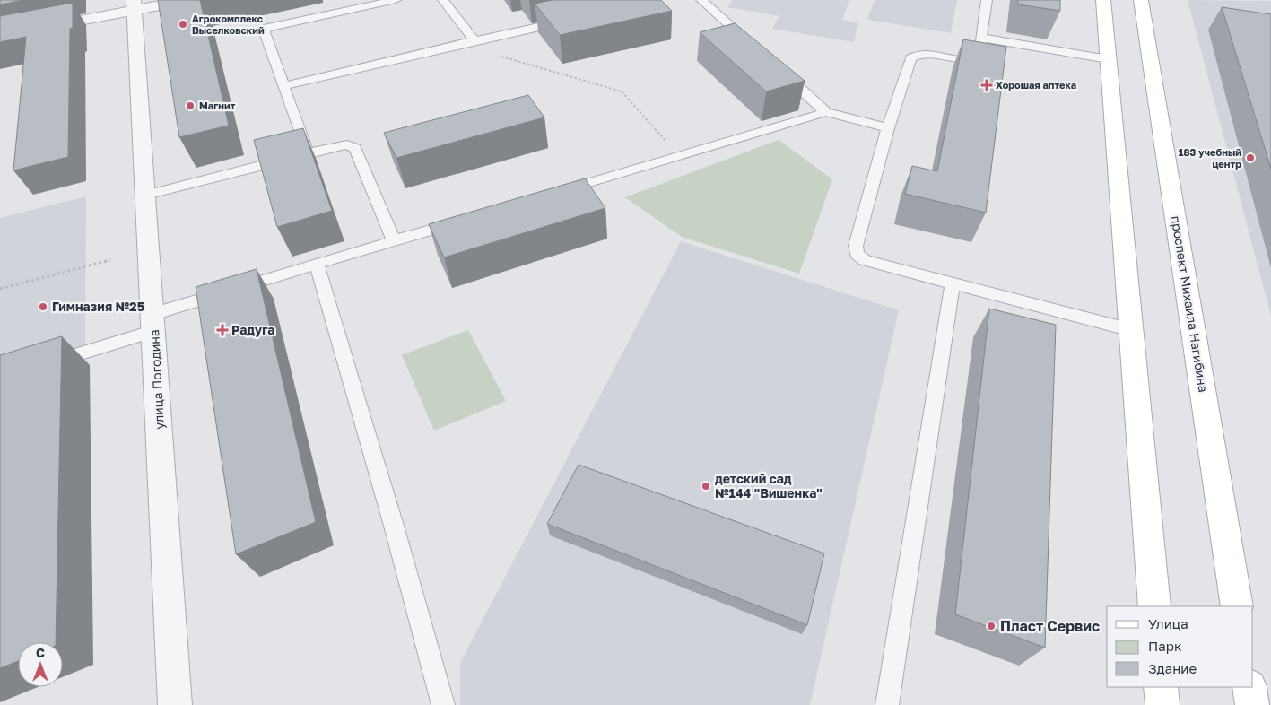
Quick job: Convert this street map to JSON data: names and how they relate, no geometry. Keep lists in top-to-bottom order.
{
  "streets": {
    "main road": ["проспект Михаила Нагибина"],
    "street": ["улица Погодина"]
  },
  "places": {
    "other": [
      "Агрокомплекс Выселковский",
      "Магнит",
      "183 учебный центр",
      "Гимназия №25",
      "детский сад №144 \"Вишенка\"",
      "Пласт Сервис"
    ],
    "health": ["Хорошая аптека", "Радуга"]
  },
  "legend": ["Улица", "Парк", "Здание"],
  "north": "top"
}
